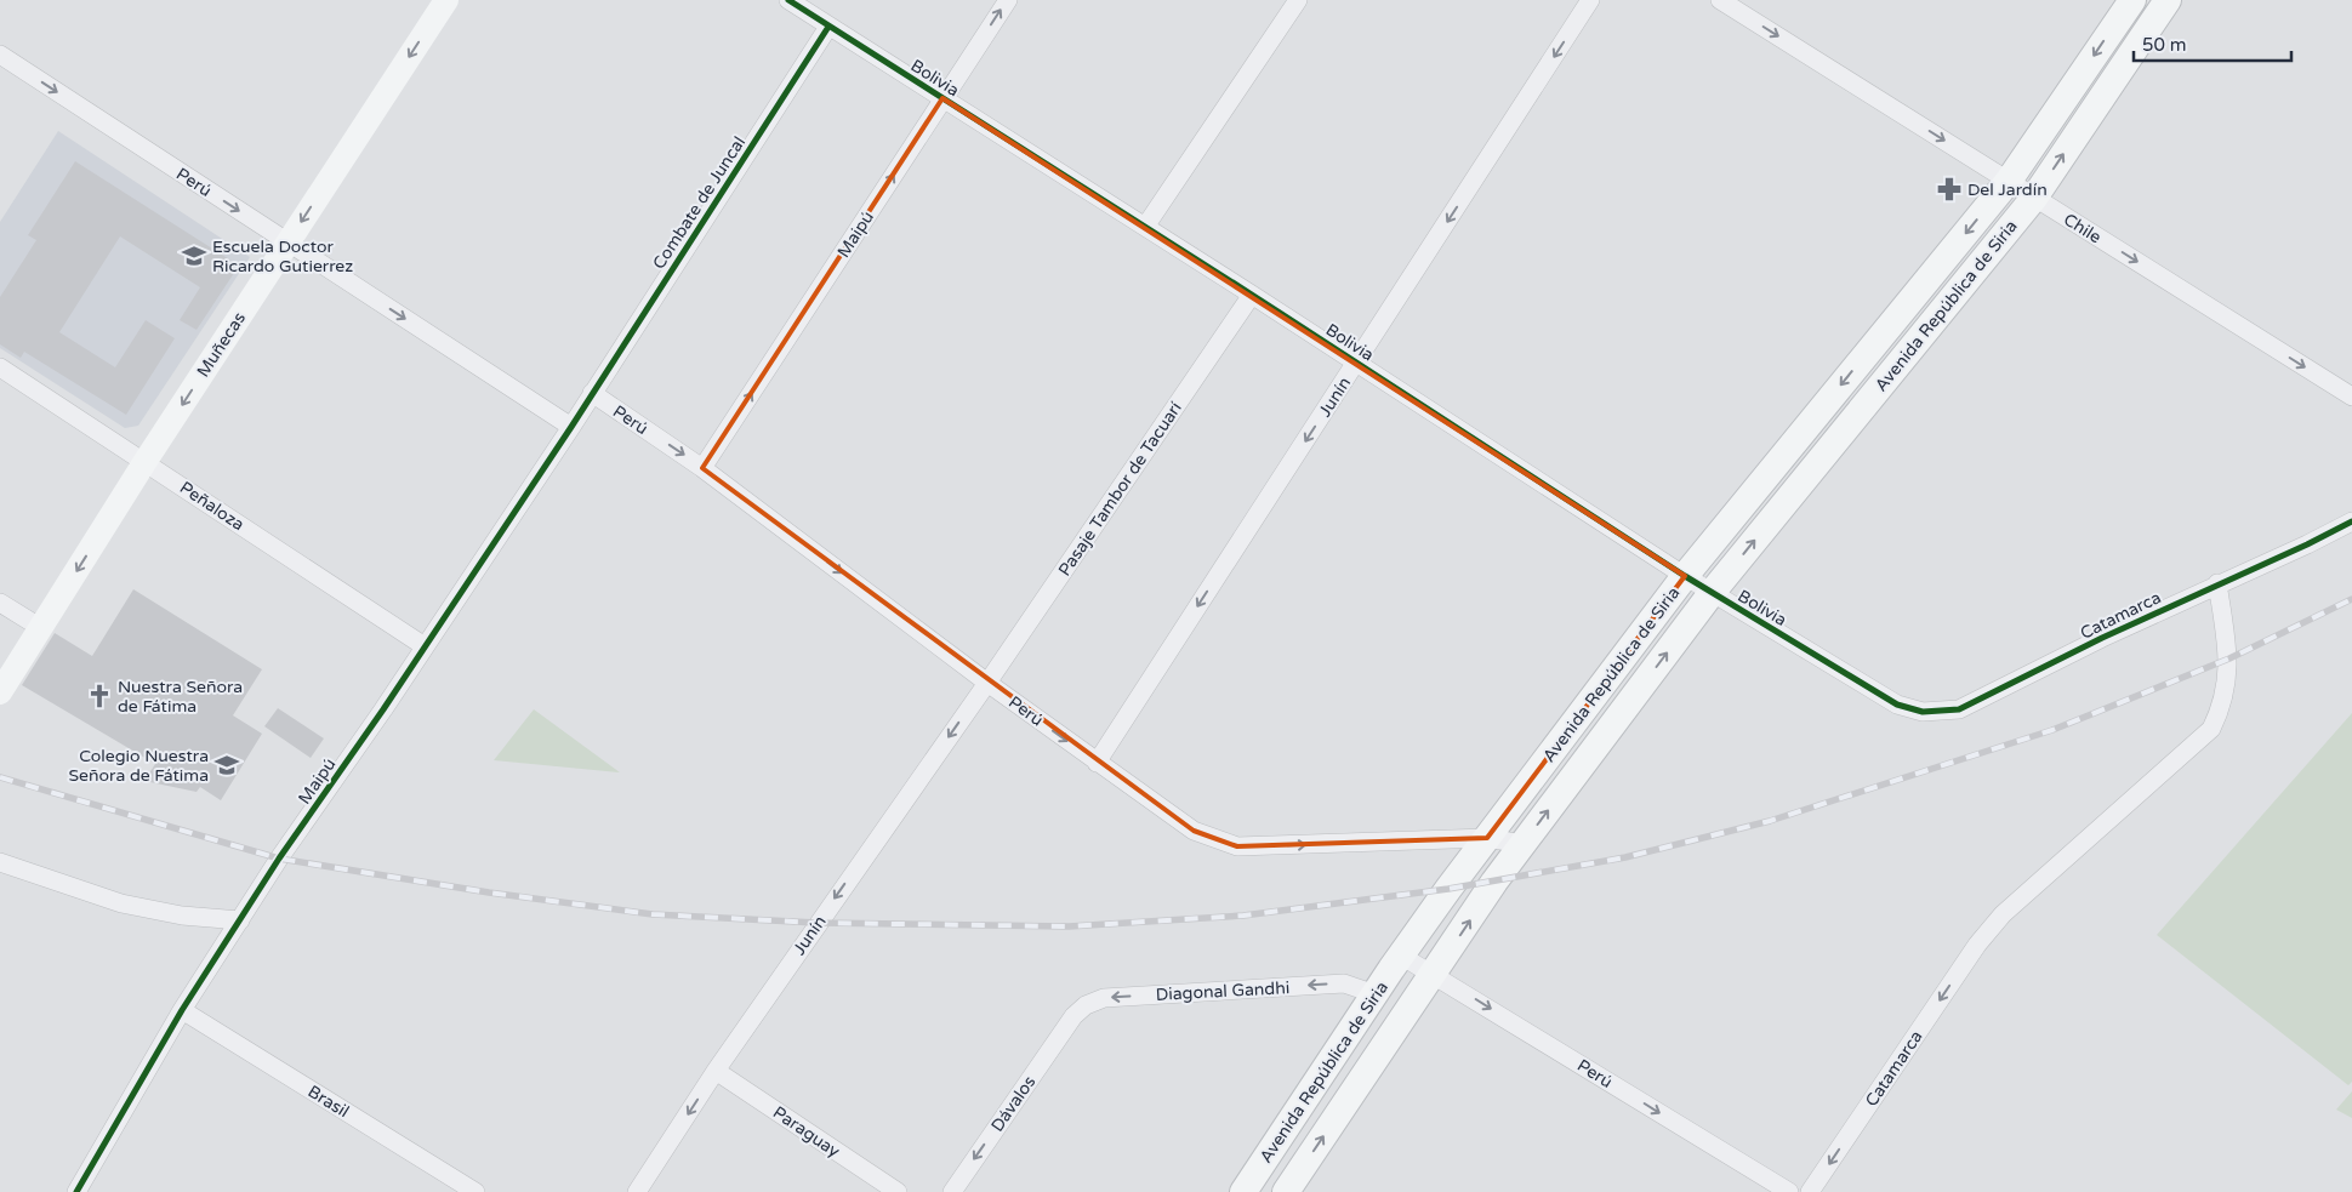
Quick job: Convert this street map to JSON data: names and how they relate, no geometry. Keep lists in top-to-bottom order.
{
  "streets": {
    "main road": ["Avenida República de Siria"],
    "street": [
      "Bolivia",
      "Perú",
      "Combate de Juncal",
      "Chile",
      "Maipú",
      "Muñecas",
      "Junín",
      "Pasaje Tambor de Tacuarí",
      "Peñaloza",
      "Catamarca",
      "Diagonal Gandhi",
      "Brasil",
      "Dávalos",
      "Paraguay"
    ]
  },
  "crossings": [
    ["Bolivia", "Combate de Juncal"],
    ["Bolivia", "Maipú"],
    ["Bolivia", "Avenida República de Siria"],
    ["Bolivia", "Junín"],
    ["Bolivia", "Pasaje Tambor de Tacuarí"],
    ["Bolivia", "Catamarca"],
    ["Perú", "Combate de Juncal"],
    ["Perú", "Maipú"],
    ["Perú", "Avenida República de Siria"],
    ["Perú", "Muñecas"],
    ["Perú", "Junín"],
    ["Perú", "Pasaje Tambor de Tacuarí"],
    ["Combate de Juncal", "Maipú"],
    ["Chile", "Avenida República de Siria"],
    ["Maipú", "Peñaloza"],
    ["Maipú", "Brasil"],
    ["Avenida República de Siria", "Diagonal Gandhi"],
    ["Muñecas", "Peñaloza"],
    ["Junín", "Pasaje Tambor de Tacuarí"],
    ["Junín", "Paraguay"],
    ["Diagonal Gandhi", "Dávalos"]
  ],
  "one_way": [
    "Perú",
    "Chile",
    "Maipú",
    "Muñecas",
    "Junín",
    "Catamarca",
    "Diagonal Gandhi",
    "Dávalos"
  ],
  "places": {
    "pharmacy": ["Del Jardín"],
    "school or university": ["Escuela Doctor Ricardo Gutierrez", "Colegio Nuestra Señora de Fátima"],
    "church": ["Nuestra Señora de Fátima"]
  },
  "scale_bar": "50 m"
}
